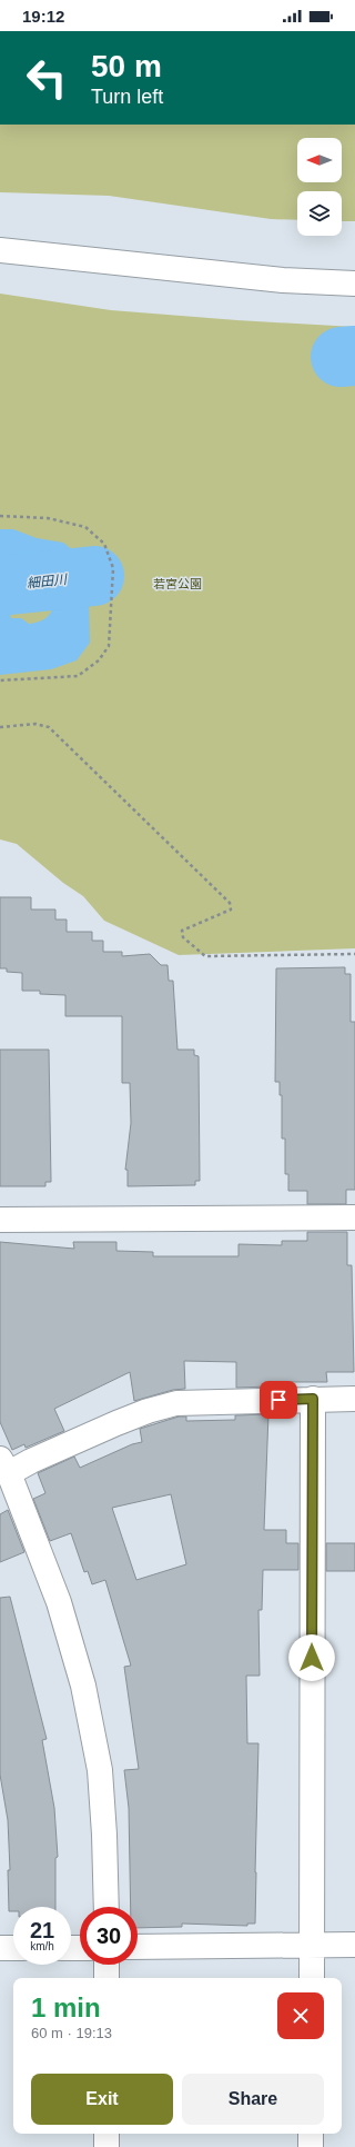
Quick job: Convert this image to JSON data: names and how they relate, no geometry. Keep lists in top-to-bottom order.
{
  "water": ["細田川"],
  "parks": ["若宮公園"],
  "north": "left",
  "page": {
    "status": "19:12",
    "turn": ["50 m", "Turn left"],
    "speed": "21 km/h",
    "limit": "30",
    "heading": ["1 min", "60 m · 19:13"],
    "buttons": ["Exit", "Share"]
  }
}
